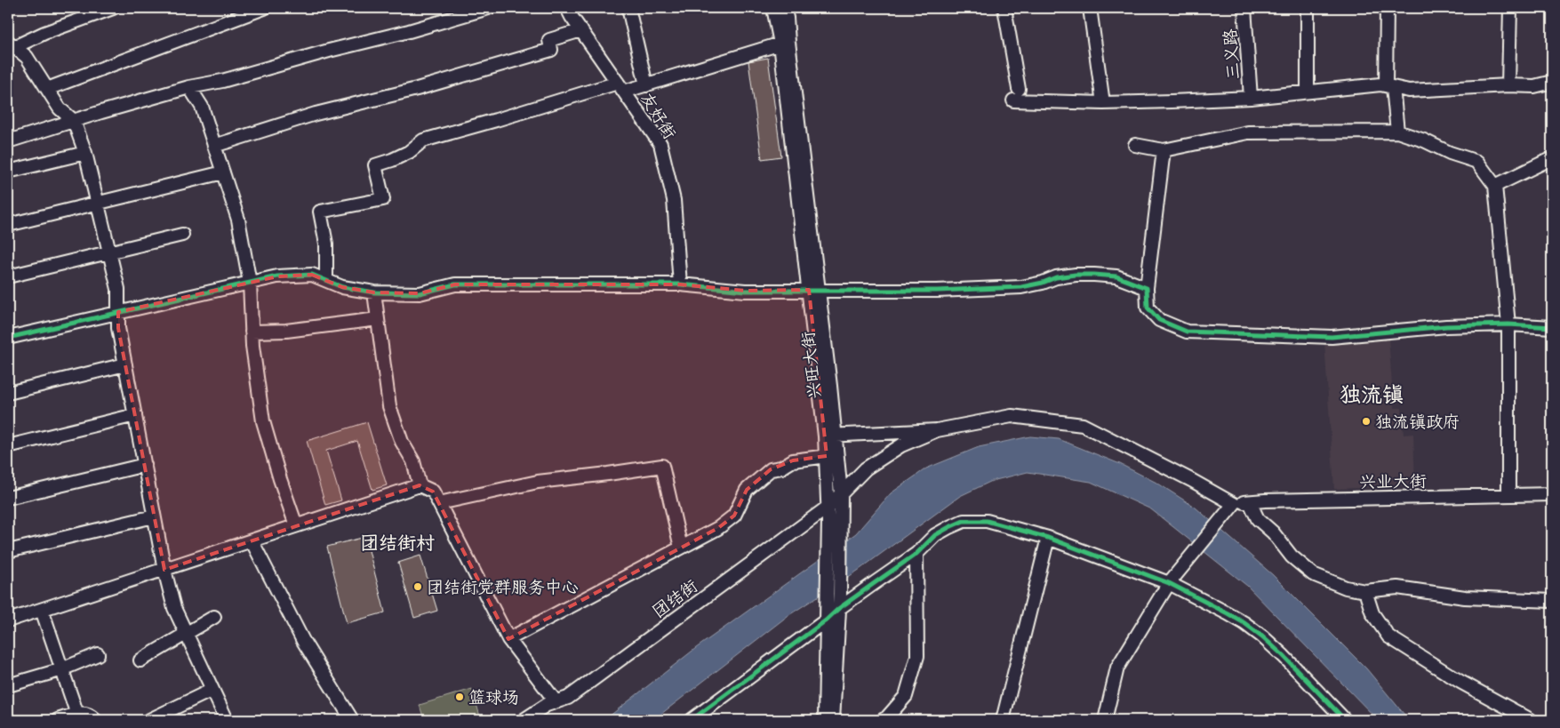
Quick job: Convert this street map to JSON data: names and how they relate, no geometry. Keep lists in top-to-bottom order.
{
  "streets": {
    "street": [
      "三义路",
      "友好街",
      "兴旺大街",
      "兴业大街",
      "团结街"
    ]
  },
  "crossings": [
    ["兴旺大街", "团结街"]
  ],
  "districts": ["独流镇", "团结街村"],
  "places": ["独流镇政府", "团结街党群服务中心", "篮球场"]
}
